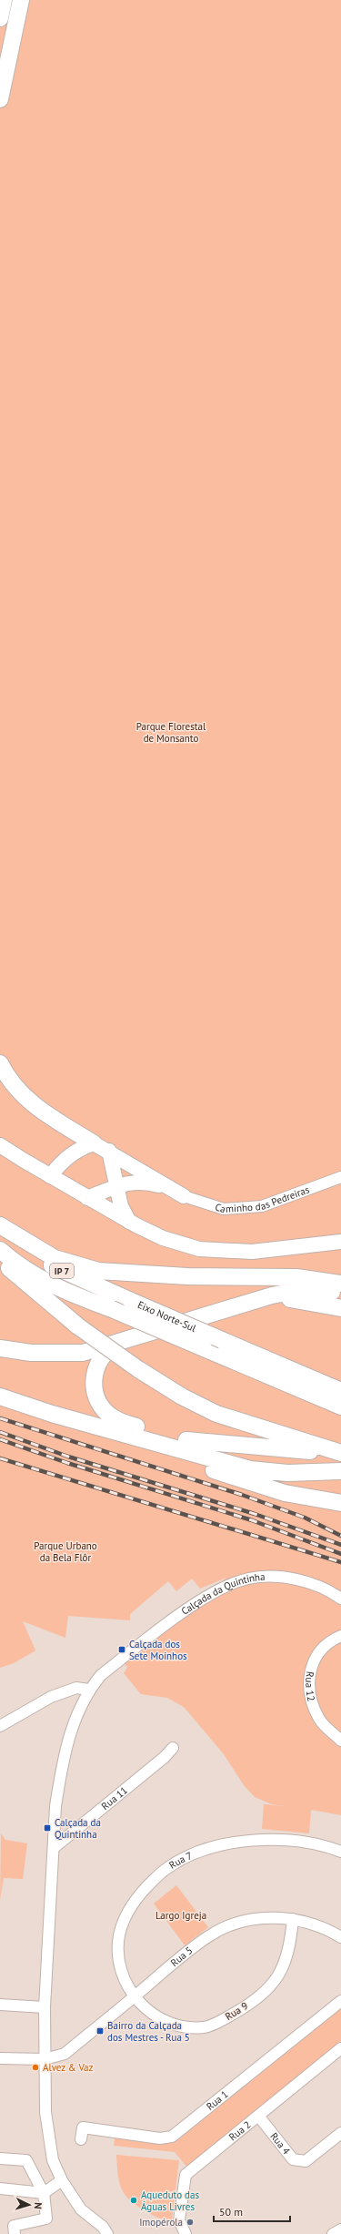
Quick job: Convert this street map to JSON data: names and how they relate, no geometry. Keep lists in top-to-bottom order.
{
  "streets": {
    "highway": ["IP 7", "Eixo Norte-Sul"],
    "street": [
      "Caminho das Pedreiras",
      "Calçada da Quintinha",
      "Rua 12",
      "Rua 11",
      "Rua 7",
      "Rua 5",
      "Rua 9",
      "Rua 1",
      "Rua 2",
      "Rua 4"
    ]
  },
  "crossings": [
    ["Calçada da Quintinha", "Rua 11"],
    ["Calçada da Quintinha", "Rua 5"],
    ["Rua 7", "Rua 5"],
    ["Rua 7", "Rua 9"],
    ["Rua 5", "Rua 9"],
    ["Rua 2", "Rua 4"]
  ],
  "parks": ["Parque Florestal de Monsanto", "Parque Urbano da Bela Flôr", "Largo Igreja"],
  "places": {
    "transit": ["Calçada dos Sete Moinhos", "Calçada da Quintinha", "Bairro da Calçada dos Mestres - Rua 5"],
    "other": ["Alvez & Vaz", "Aqueduto das Águas Livres", "Imopérola"]
  },
  "scale_bar": "50 m",
  "north": "right"
}
